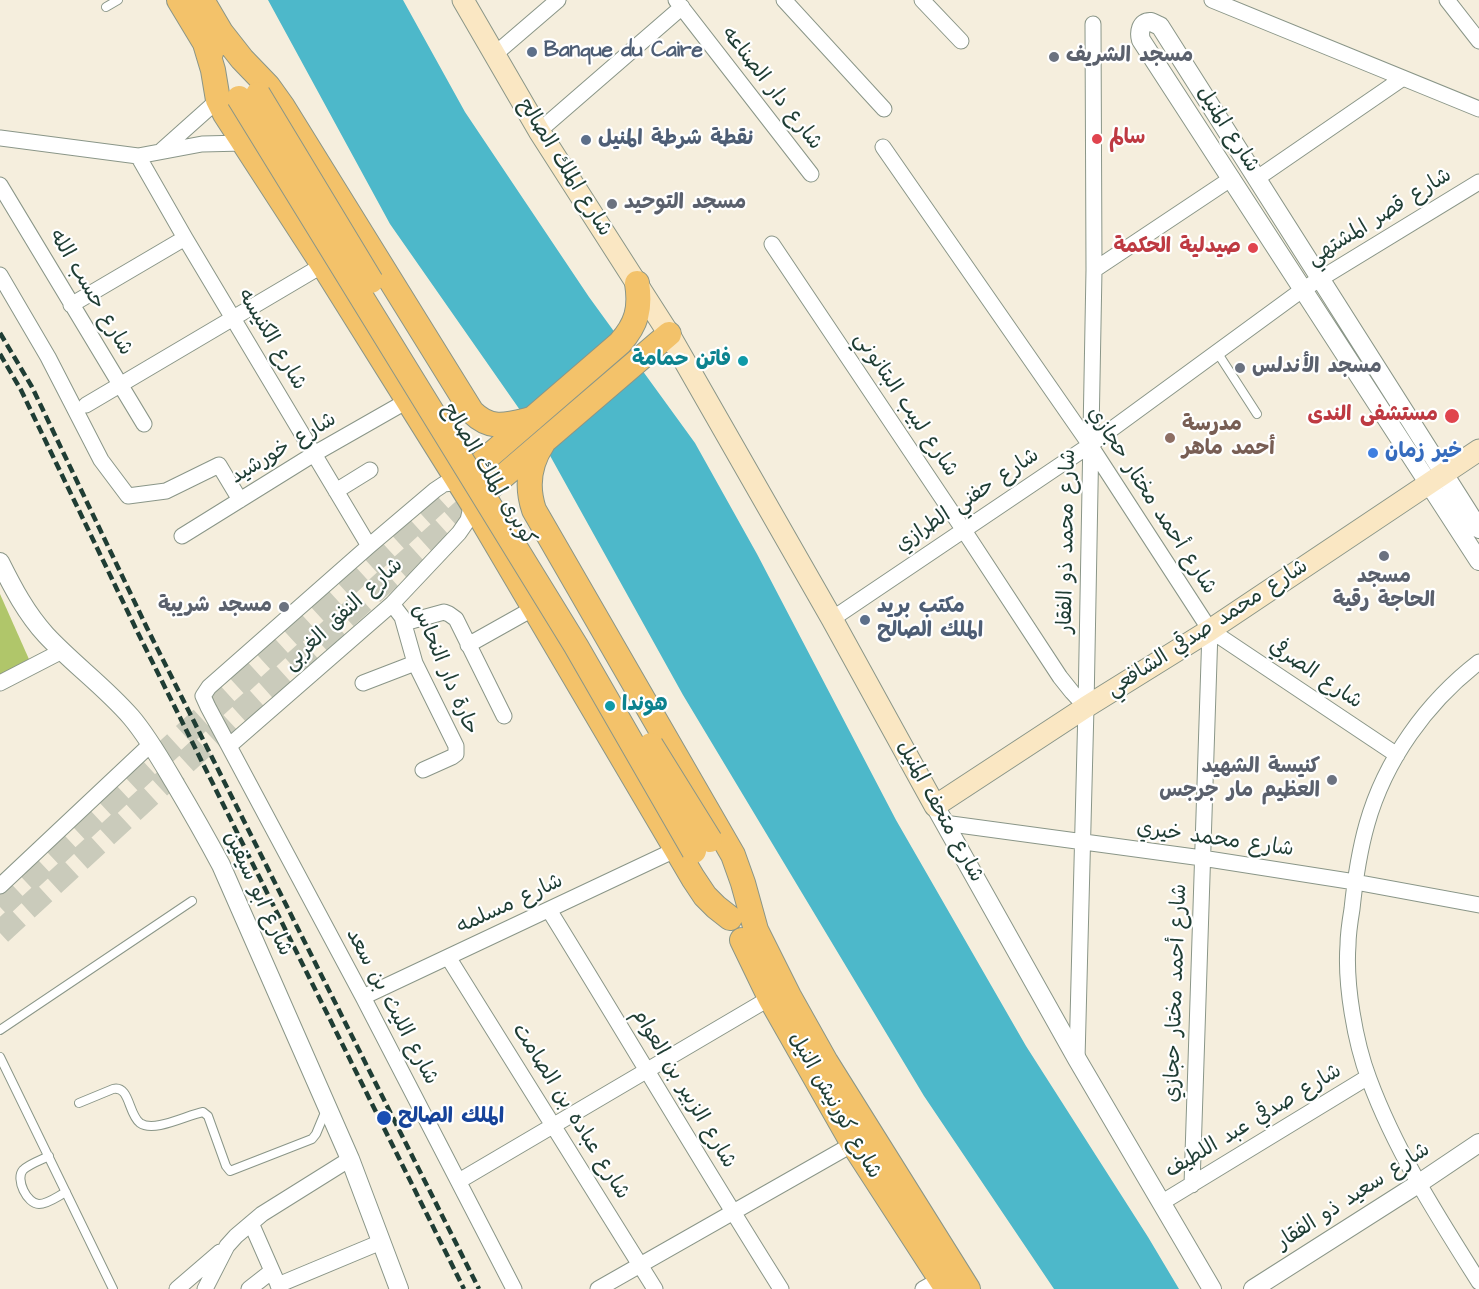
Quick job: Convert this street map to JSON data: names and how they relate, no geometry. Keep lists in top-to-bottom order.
{
  "streets": {
    "highway": ["كوبرى الملك الصالح", "شارع كورنيش النيل"],
    "main road": ["شارع الملك الصالح", "شارع محمد صدقي الشافعي", "شارع متحف المنيل"],
    "street": [
      "شارع دار الصناعه",
      "شارع المنيل",
      "شارع قصر المشتهي",
      "شارع حسب الله",
      "شارع الكنيسه",
      "شارع لبيب البتانوني",
      "شارع خورشيد",
      "شارع حفني الطرازي",
      "شارع أحمد مختار حجازي",
      "شارع محمد ذو الفقار",
      "شارع النفق الغربى",
      "حارة دار النحاس",
      "شارع الصرفي",
      "شارع محمد خيري",
      "شارع ابو سيفين",
      "شارع مسلمه",
      "شارع الليث بن سعد",
      "شارع الزبير بن العوام",
      "شارع عباده بن الصامت",
      "شارع صدقي عبد اللطيف",
      "شارع سعيد ذو الفقار"
    ]
  },
  "crossings": [
    ["شارع المنيل", "شارع قصر المشتهي"],
    ["شارع المنيل", "شارع حفني الطرازي"],
    ["شارع المنيل", "شارع محمد صدقي الشافعي"],
    ["شارع الملك الصالح", "شارع متحف المنيل"],
    ["شارع قصر المشتهي", "شارع حفني الطرازي"],
    ["شارع الكنيسه", "شارع خورشيد"],
    ["شارع الكنيسه", "شارع النفق الغربى"],
    ["شارع لبيب البتانوني", "شارع حفني الطرازي"],
    ["شارع لبيب البتانوني", "شارع محمد ذو الفقار"],
    ["شارع لبيب البتانوني", "شارع محمد صدقي الشافعي"],
    ["كوبرى الملك الصالح", "شارع كورنيش النيل"],
    ["شارع حفني الطرازي", "شارع أحمد مختار حجازي"],
    ["شارع حفني الطرازي", "شارع محمد ذو الفقار"],
    ["شارع حفني الطرازي", "شارع متحف المنيل"],
    ["شارع أحمد مختار حجازي", "شارع محمد ذو الفقار"],
    ["شارع أحمد مختار حجازي", "شارع محمد صدقي الشافعي"],
    ["شارع أحمد مختار حجازي", "شارع الصرفي"],
    ["شارع أحمد مختار حجازي", "شارع محمد خيري"],
    ["شارع أحمد مختار حجازي", "شارع صدقي عبد اللطيف"],
    ["شارع محمد ذو الفقار", "شارع محمد صدقي الشافعي"],
    ["شارع محمد ذو الفقار", "شارع متحف المنيل"],
    ["شارع محمد ذو الفقار", "شارع محمد خيري"],
    ["شارع النفق الغربى", "حارة دار النحاس"],
    ["شارع النفق الغربى", "شارع الليث بن سعد"],
    ["شارع محمد صدقي الشافعي", "شارع الصرفي"],
    ["شارع محمد صدقي الشافعي", "شارع متحف المنيل"],
    ["شارع محمد صدقي الشافعي", "شارع محمد خيري"],
    ["شارع متحف المنيل", "شارع محمد خيري"],
    ["شارع متحف المنيل", "شارع صدقي عبد اللطيف"],
    ["شارع مسلمه", "شارع الليث بن سعد"],
    ["شارع مسلمه", "شارع الزبير بن العوام"],
    ["شارع مسلمه", "شارع عباده بن الصامت"]
  ],
  "places": [
    "Banque du Caire",
    "مسجد الشريف",
    "سالم",
    "نقطة شرطة المنيل",
    "مسجد التوحيد",
    "صيدلية الحكمة",
    "فاتن حمامة",
    "مسجد الأندلس",
    "مستشفى الندى",
    "مدرسة أحمد ماهر",
    "خير زمان",
    "مسجد الحاجة رقية",
    "مسجد شريبة",
    "مكتب بريد الملك الصالح",
    "هوندا",
    "كنيسة الشهيد العظيم مار جرجس",
    "الملك الصالح"
  ]
}
